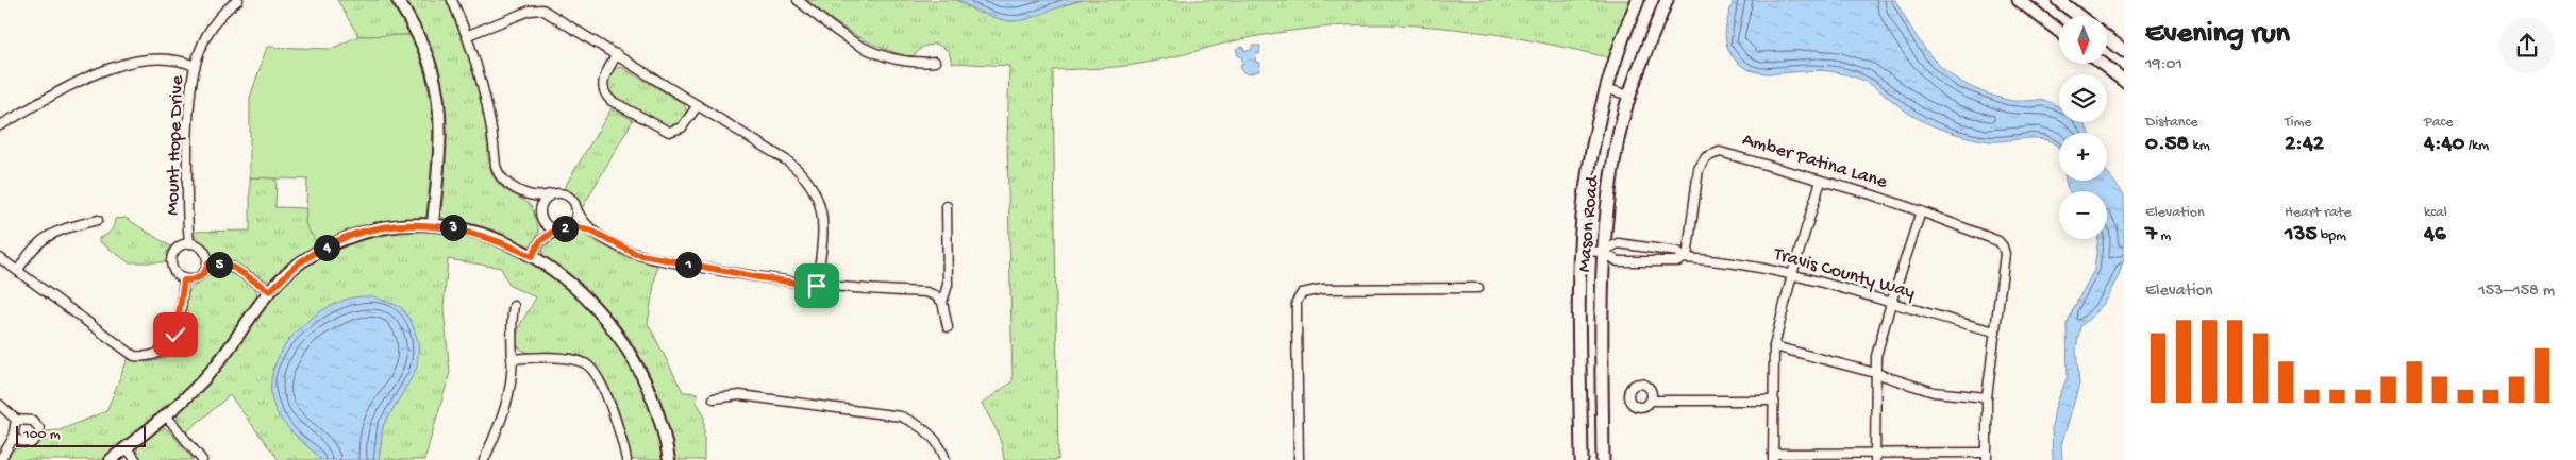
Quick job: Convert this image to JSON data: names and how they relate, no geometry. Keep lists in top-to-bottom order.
{
  "streets": {
    "main road": ["Mason Road"],
    "street": ["Mount Hope Drive", "Amber Patina Lane", "Travis County Way"]
  },
  "crossings": [
    ["Amber Patina Lane", "Travis County Way"],
    ["Mason Road", "Travis County Way"]
  ],
  "scale_bar": "100 m",
  "north": "bottom",
  "page": {
    "heading": ["Evening run", "19:01"],
    "map_buttons": ["+", "−"],
    "stats": [
      ["Distance", "0.58 km"],
      ["Time", "2:42"],
      ["Pace", "4:40 /km"],
      ["Elevation", "7 m"],
      ["Heart rate", "135 bpm"],
      ["kcal", "46"]
    ],
    "pins": [
      "3",
      "2",
      "4",
      "1",
      "5"
    ],
    "chart": ["Elevation", "153–158 m"],
    "scale": "100 m"
  }
}
